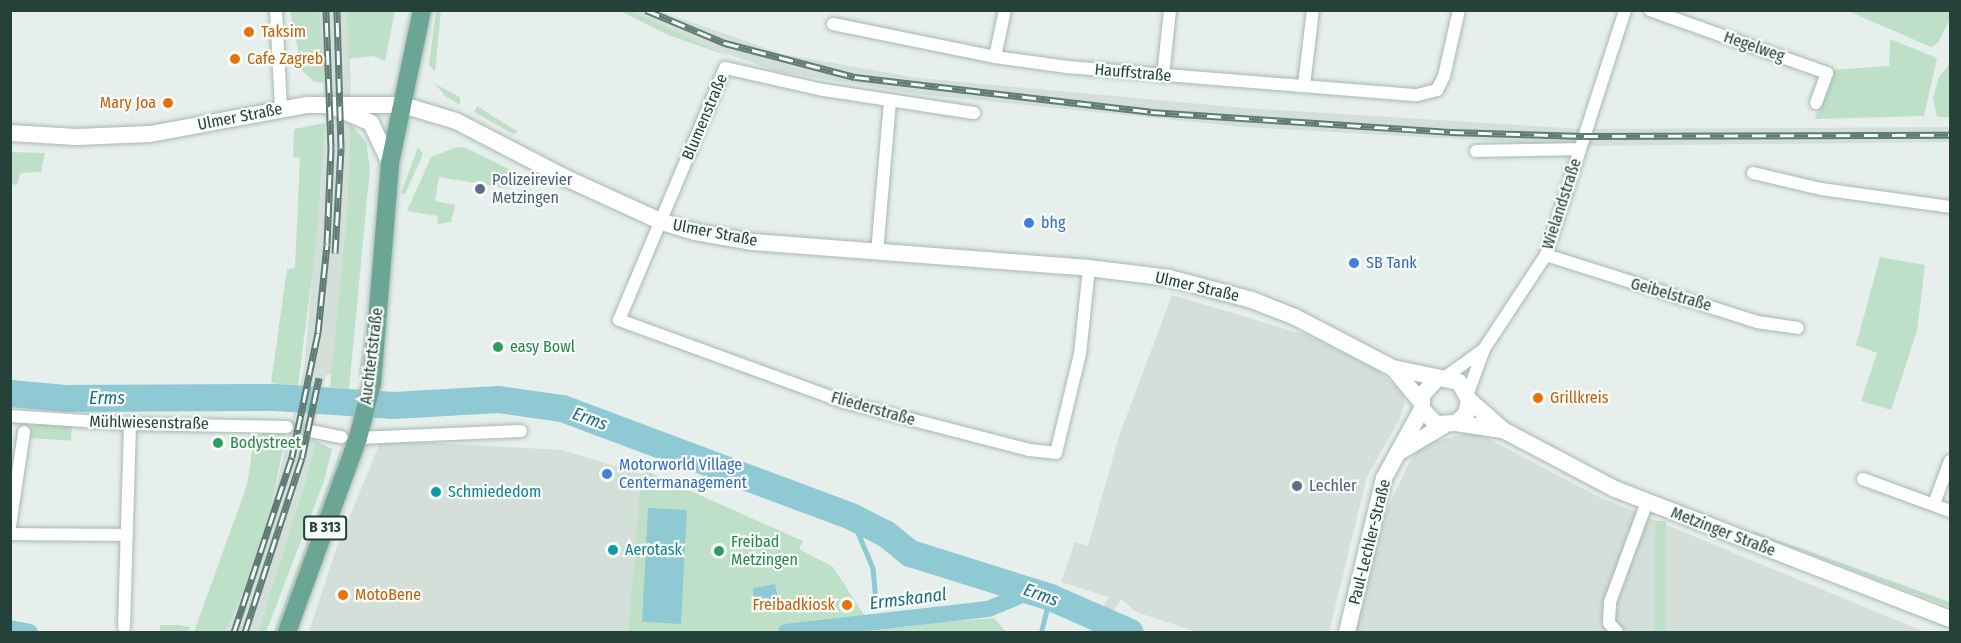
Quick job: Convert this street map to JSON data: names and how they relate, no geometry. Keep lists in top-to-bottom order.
{
  "streets": {
    "main road": ["Auchtertstraße", "B 313"],
    "street": [
      "Hegelweg",
      "Hauffstraße",
      "Ulmer Straße",
      "Blumenstraße",
      "Wielandstraße",
      "Geibelstraße",
      "Fliederstraße",
      "Mühlwiesenstraße",
      "Metzinger Straße",
      "Paul-Lechler-Straße"
    ]
  },
  "crossings": [
    ["Ulmer Straße", "Blumenstraße"],
    ["Ulmer Straße", "Wielandstraße"],
    ["Ulmer Straße", "Auchtertstraße"],
    ["Ulmer Straße", "Fliederstraße"],
    ["Ulmer Straße", "B 313"],
    ["Ulmer Straße", "Metzinger Straße"],
    ["Ulmer Straße", "Paul-Lechler-Straße"],
    ["Blumenstraße", "Fliederstraße"],
    ["Wielandstraße", "Geibelstraße"],
    ["Wielandstraße", "Metzinger Straße"],
    ["Wielandstraße", "Paul-Lechler-Straße"],
    ["Auchtertstraße", "B 313"],
    ["Metzinger Straße", "Paul-Lechler-Straße"]
  ],
  "water": ["Erms", "Ermskanal"],
  "places": [
    "Taksim",
    "Cafe Zagreb",
    "Mary Joa",
    "Polizeirevier Metzingen",
    "bhg",
    "SB Tank",
    "easy Bowl",
    "Grillkreis",
    "Bodystreet",
    "Motorworld Village Centermanagement",
    "Lechler",
    "Schmiededom",
    "Aerotask",
    "Freibad Metzingen",
    "MotoBene",
    "Freibadkiosk"
  ]
}
